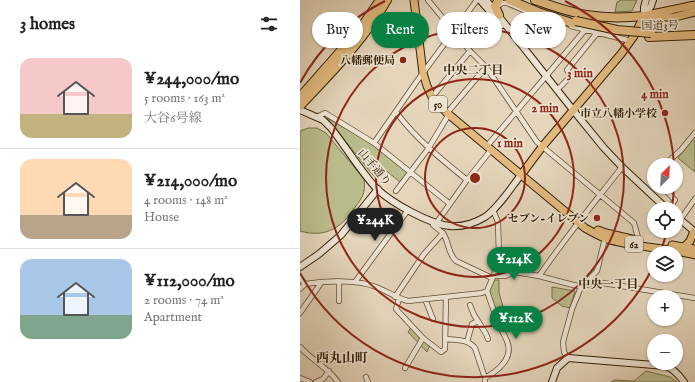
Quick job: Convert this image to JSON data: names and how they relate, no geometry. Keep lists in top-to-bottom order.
{
  "streets": {
    "highway": ["国道3号"],
    "main road": ["50", "62"],
    "street": ["山手通り"]
  },
  "crossings": [
    ["50", "山手通り"],
    ["50", "62"],
    ["山手通り", "62"]
  ],
  "districts": ["中央二丁目", "中央一丁目", "西丸山町"],
  "places": ["八幡郵便局", "市立八幡小学校", "セブン-イレブン"],
  "north": "top right",
  "page": {
    "heading": "3 homes",
    "chip": [
      "Buy",
      "Rent",
      "Filters",
      "New"
    ],
    "list": [
      {
        "name": "¥244,000/mo",
        "note": "5 rooms · 163 m² · 大谷6号線"
      },
      {
        "name": "¥214,000/mo",
        "note": "4 rooms · 148 m² · House"
      },
      {
        "name": "¥112,000/mo",
        "note": "2 rooms · 74 m² · Apartment"
      }
    ],
    "map_buttons": ["+", "−"],
    "price": ["¥244K", "¥214K", "¥112K"]
  },
  "rings": [
    "3 min",
    "4 min",
    "2 min",
    "1 min"
  ]
}
